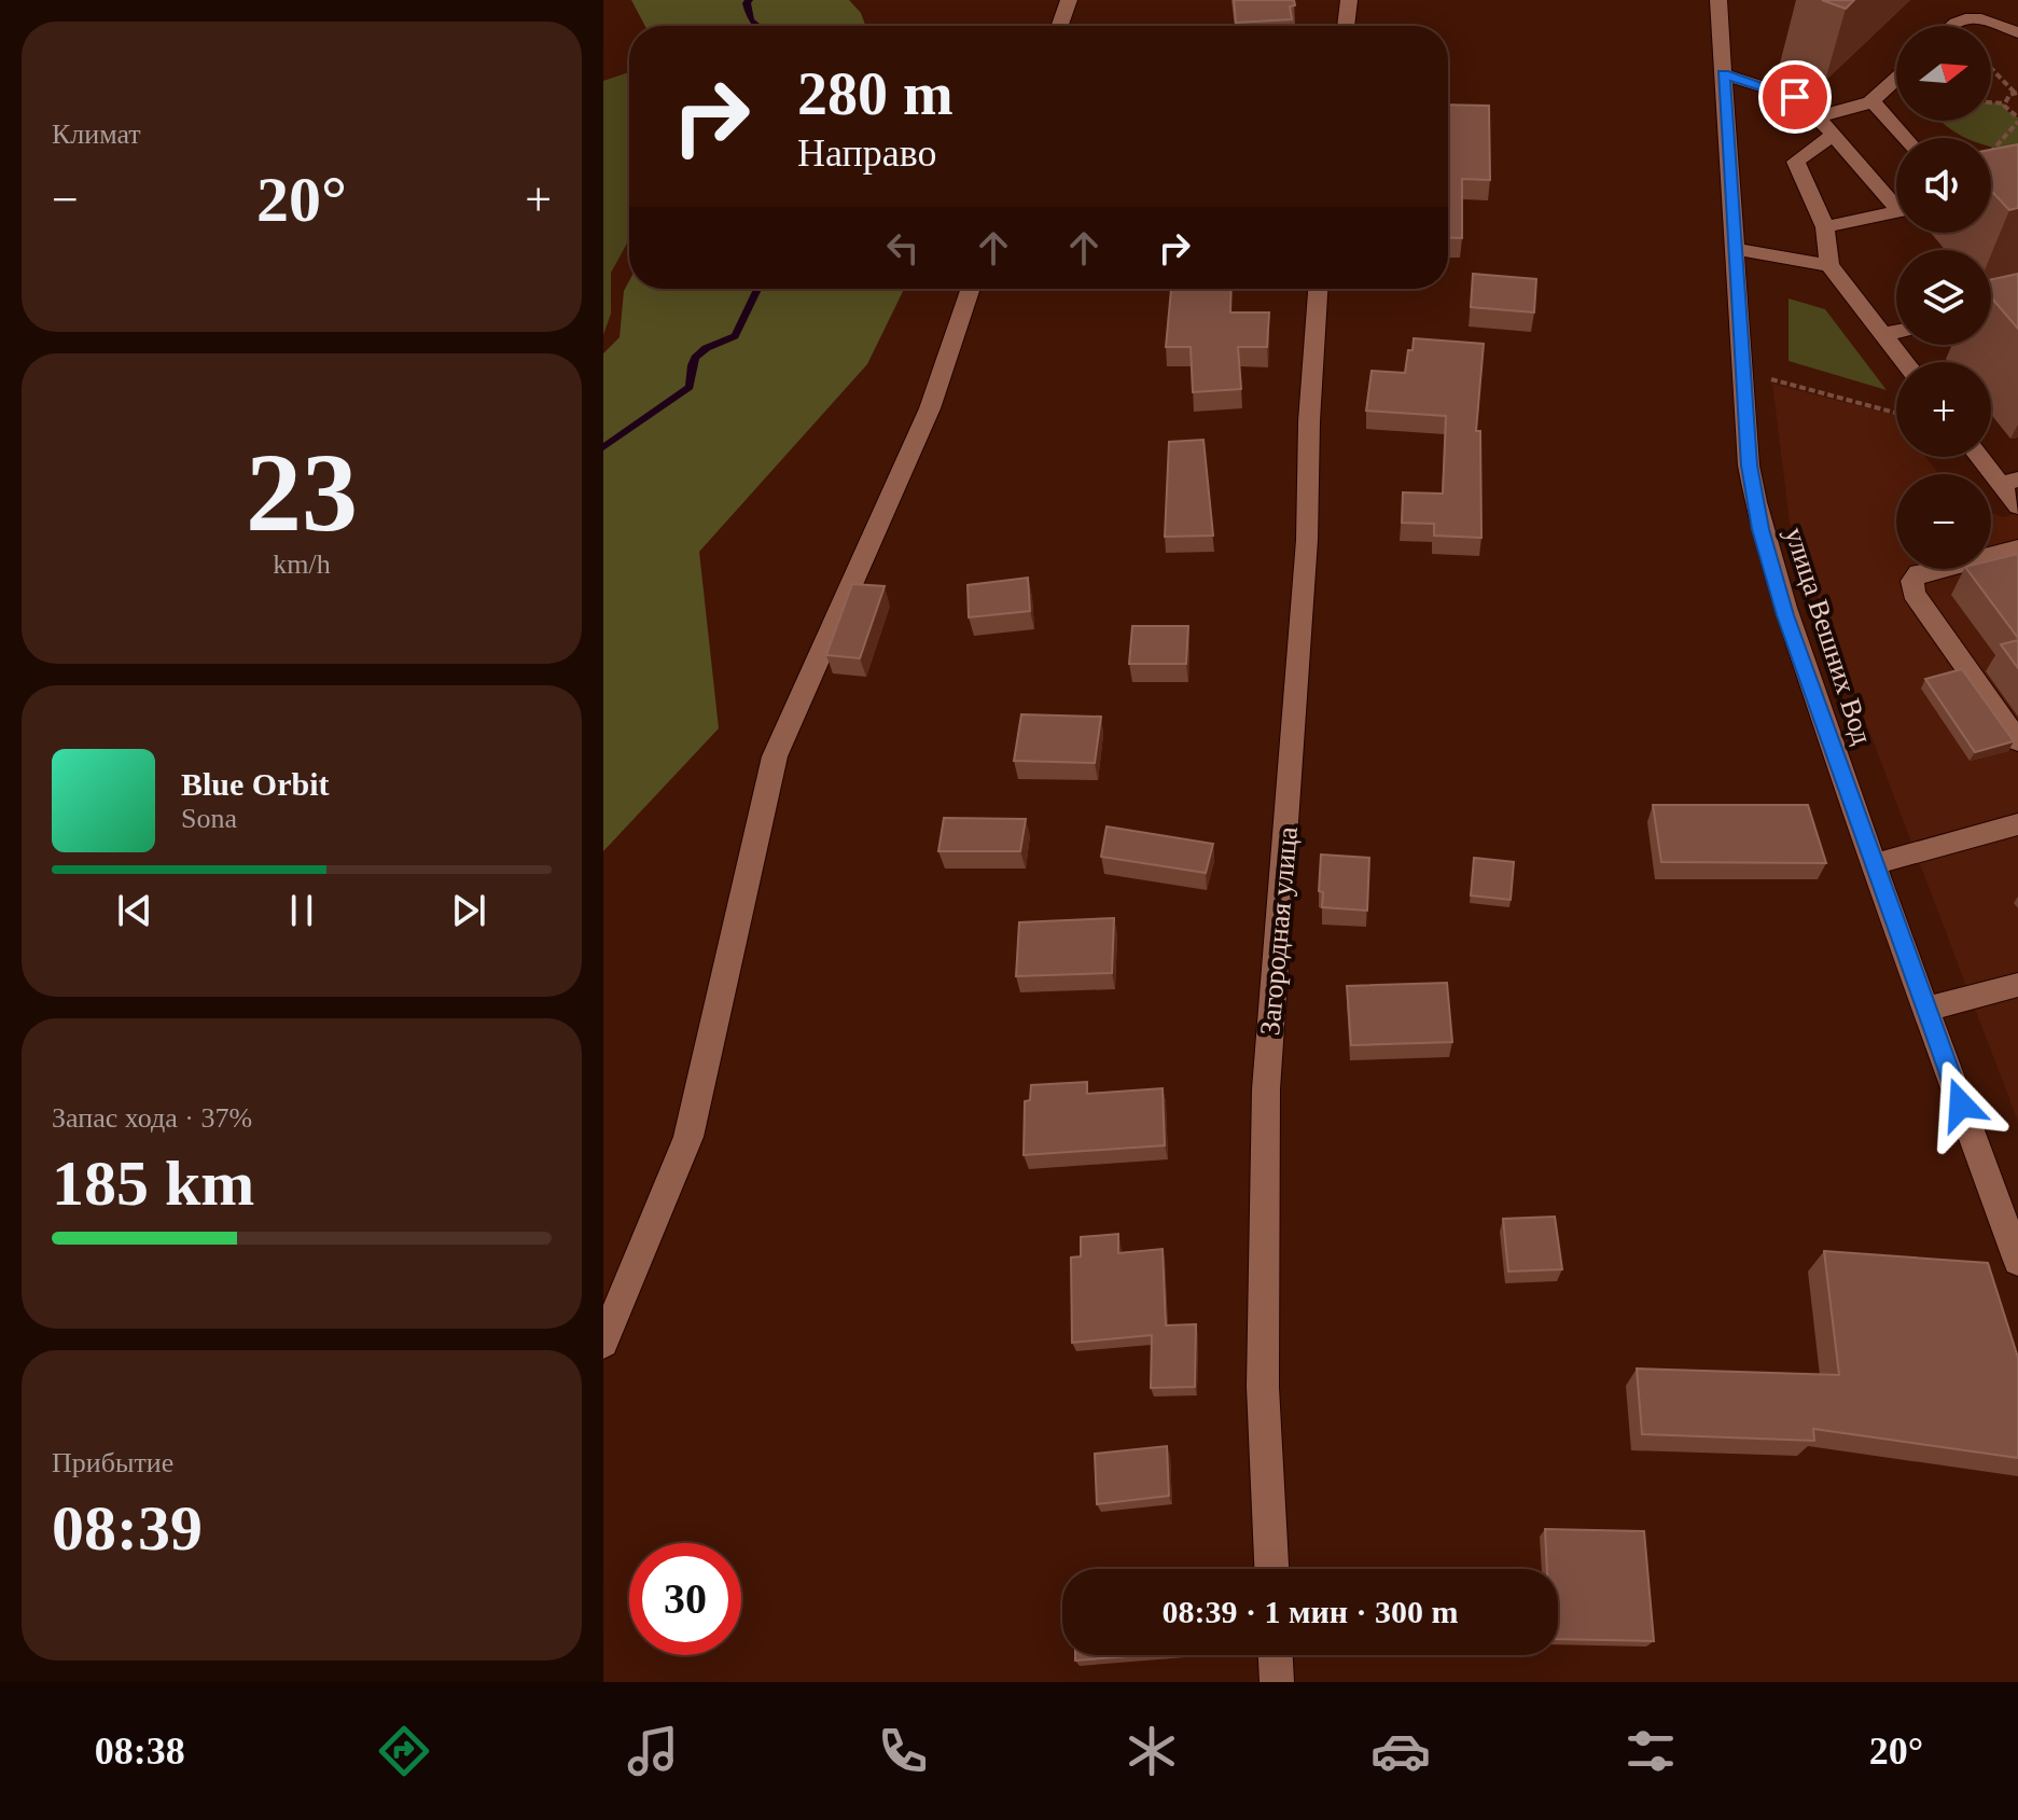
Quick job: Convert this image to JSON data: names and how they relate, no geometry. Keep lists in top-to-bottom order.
{
  "streets": {
    "street": ["улица Вешних Вод", "Загородная улица"]
  },
  "north": "right",
  "page": {
    "tile": [
      "Климат",
      ["23", "km/h"],
      ["Запас хода · 37%", "185 km"],
      ["Прибытие", "08:39"]
    ],
    "map_buttons": ["+", "−"],
    "turn": ["280 m", "Направо"],
    "heat": ["−", "20°", "+"],
    "song": ["Blue Orbit", "Sona"],
    "limit": "30",
    "trip": "08:39 · 1 мин · 300 m",
    "tabs": ["08:38", "20°"]
  }
}
